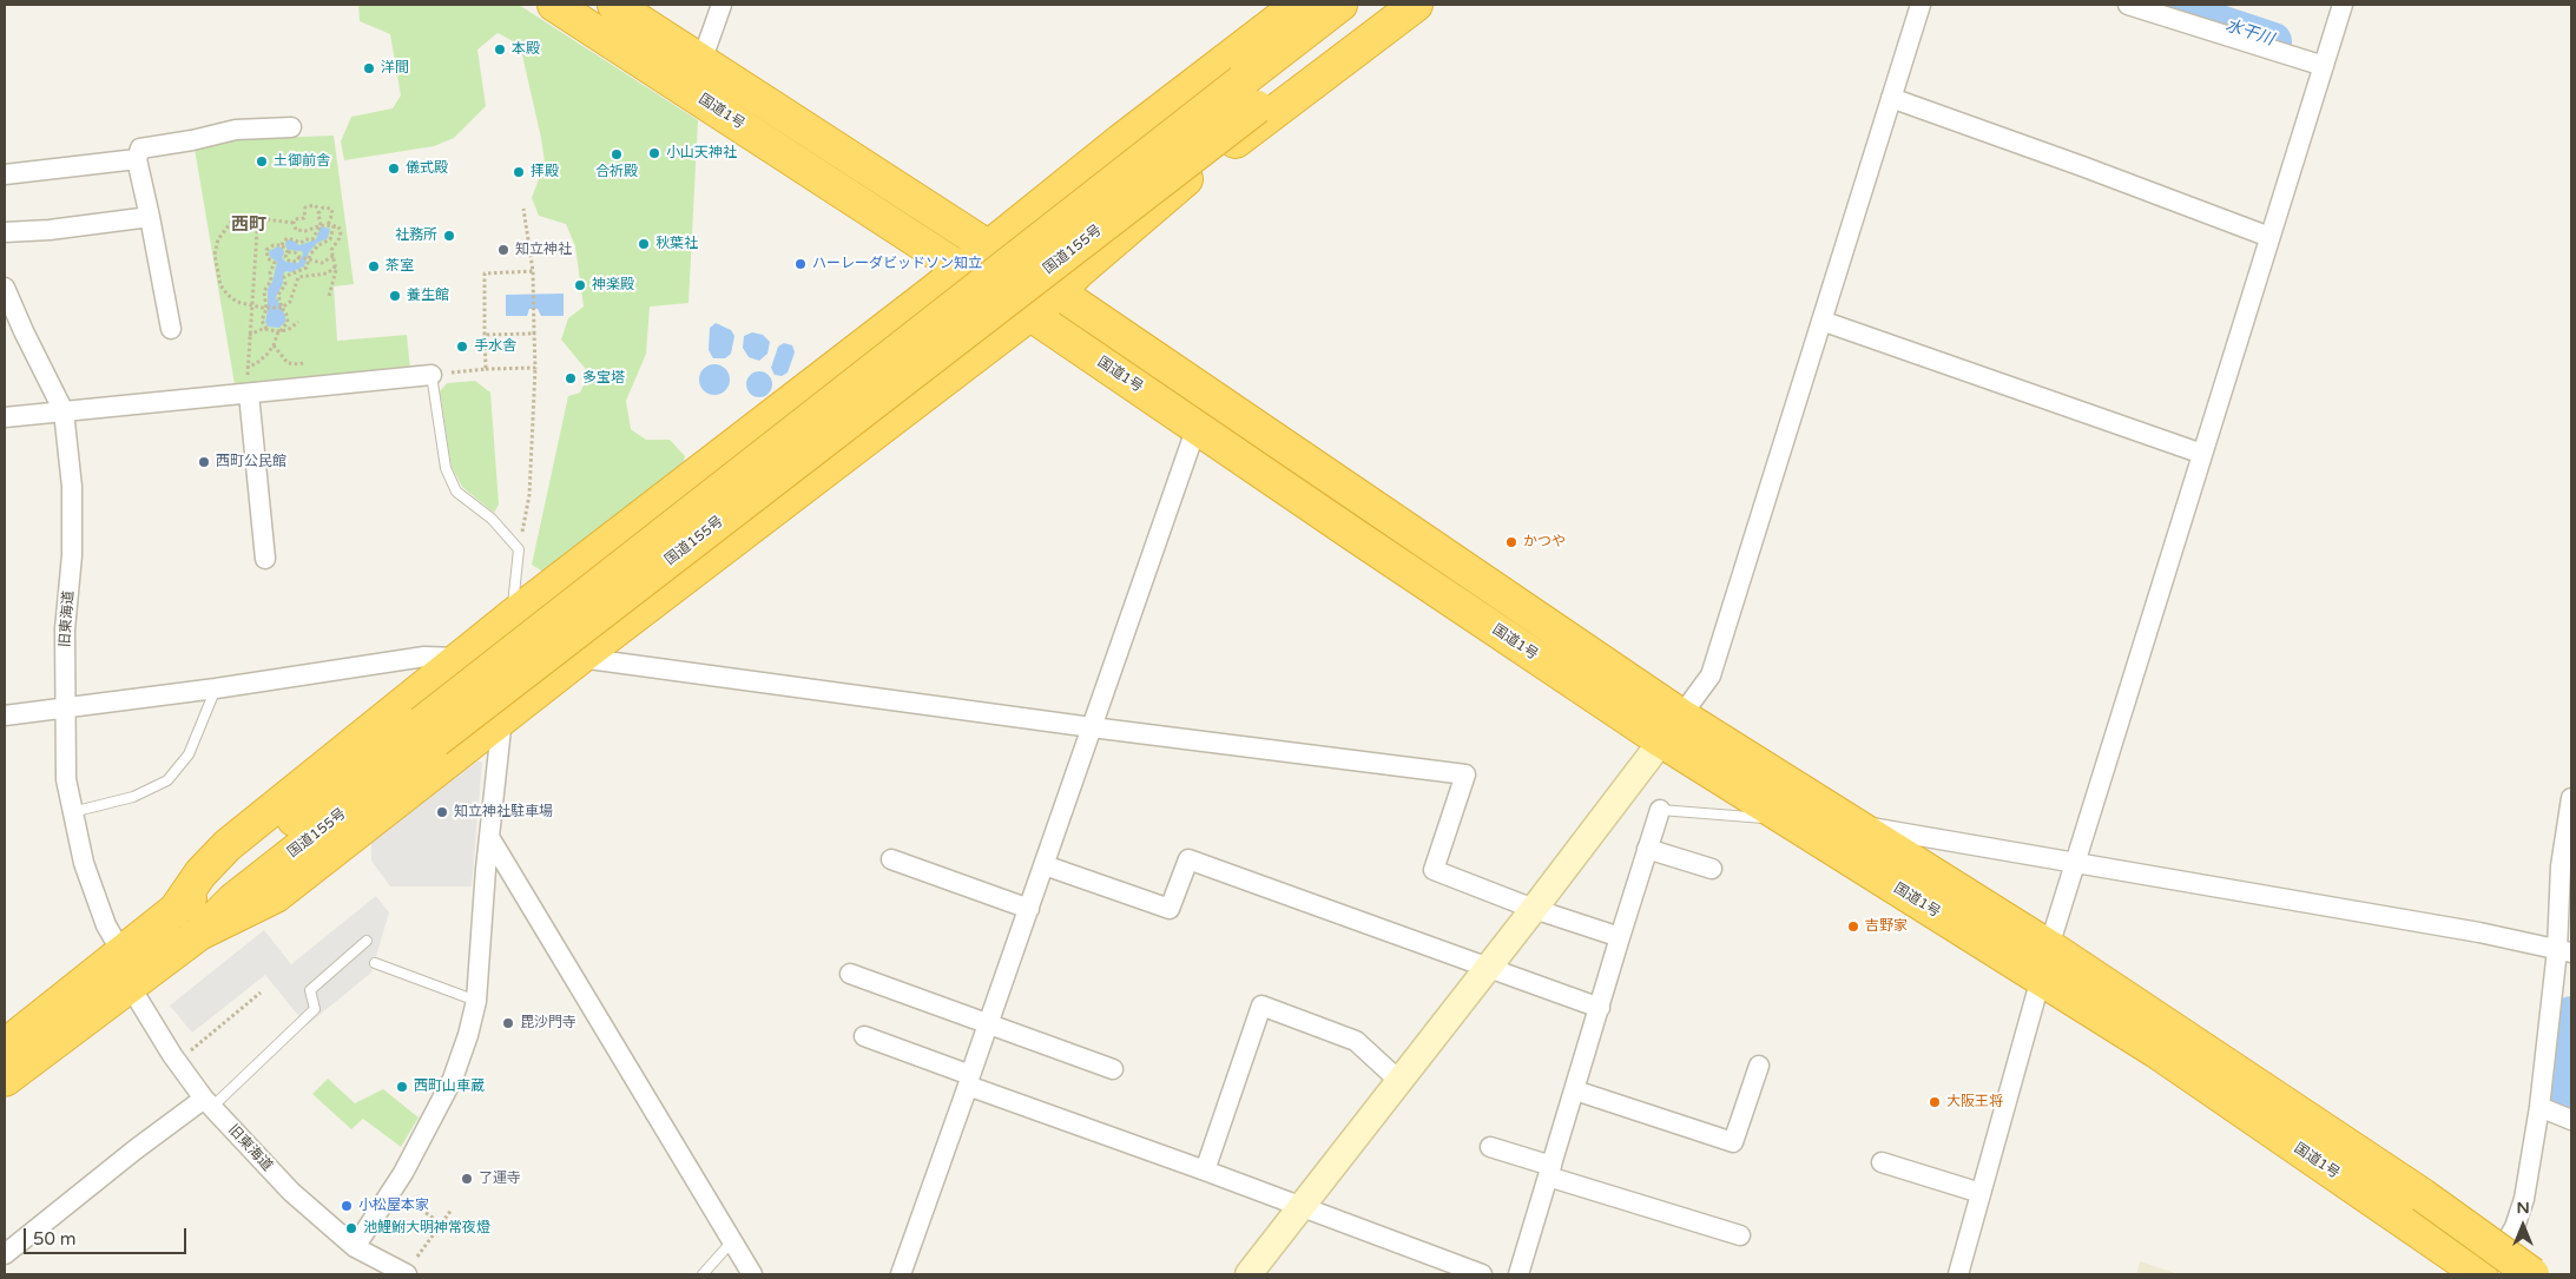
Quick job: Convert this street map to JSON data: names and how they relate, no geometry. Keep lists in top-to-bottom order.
{
  "streets": {
    "highway": ["国道1号", "国道155号"],
    "street": ["旧東海道"]
  },
  "crossings": [
    ["国道155号", "旧東海道"]
  ],
  "districts": ["西町"],
  "water": ["水干川"],
  "places": [
    "本殿",
    "洋間",
    "小山天神社",
    "合祈殿",
    "土御前舎",
    "儀式殿",
    "拝殿",
    "社務所",
    "秋葉社",
    "知立神社",
    "ハーレーダビッドソン知立",
    "茶室",
    "神楽殿",
    "養生館",
    "手水舎",
    "多宝塔",
    "西町公民館",
    "かつや",
    "知立神社駐車場",
    "吉野家",
    "毘沙門寺",
    "西町山車蔵",
    "大阪王将",
    "了運寺",
    "小松屋本家",
    "池鯉鮒大明神常夜燈"
  ],
  "scale_bar": "50 m",
  "north": "top"
}
